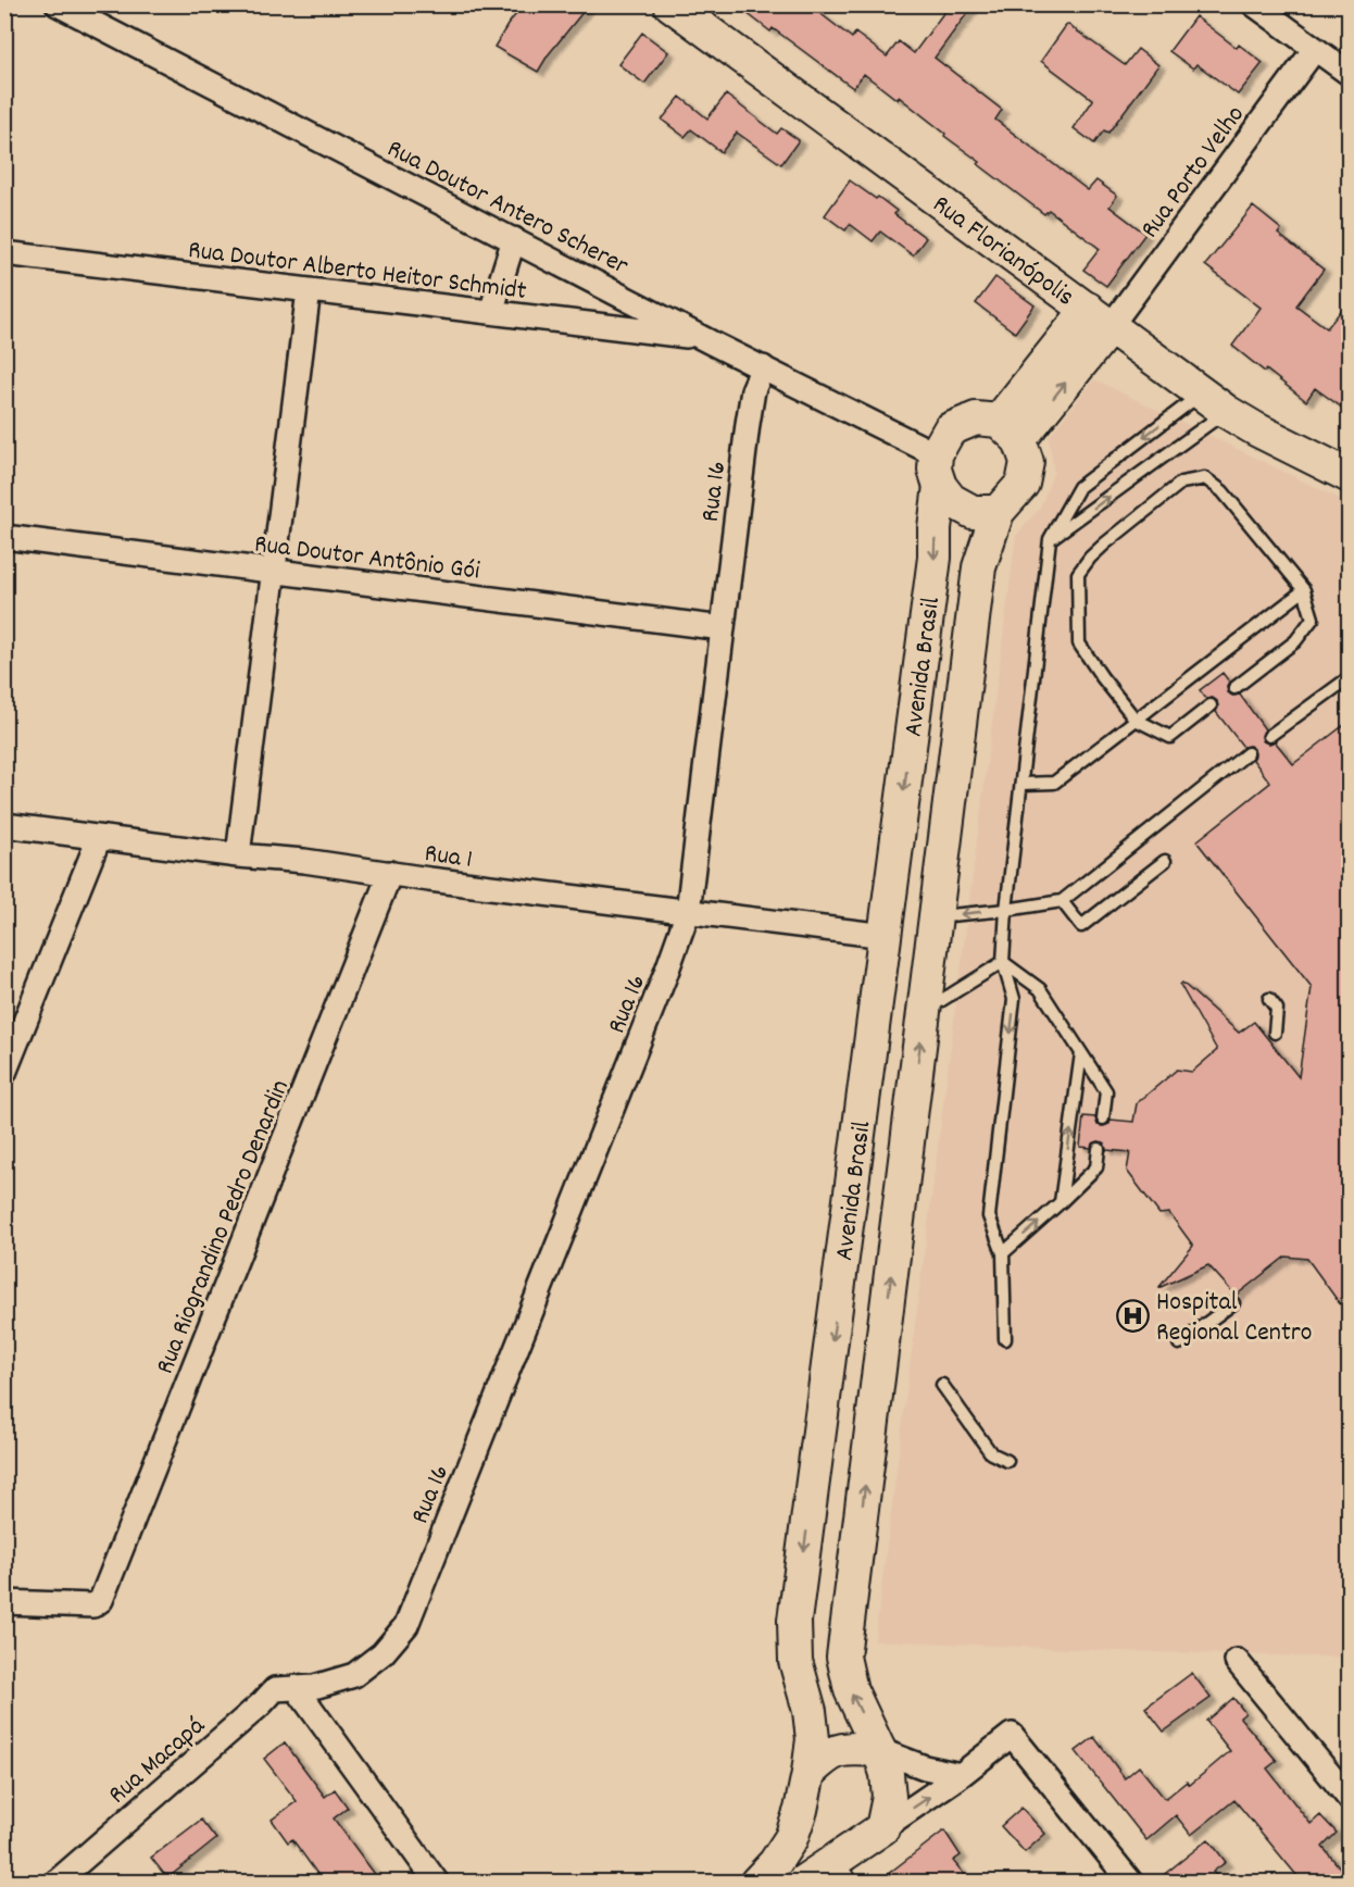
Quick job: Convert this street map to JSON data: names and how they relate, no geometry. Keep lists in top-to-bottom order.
{
  "streets": {
    "street": [
      "Rua Porto Velho",
      "Rua Doutor Antero Scherer",
      "Rua Florianópolis",
      "Rua Doutor Alberto Heitor Schmidt",
      "Rua 16",
      "Rua Doutor Antônio Gói",
      "Avenida Brasil",
      "Rua 1",
      "Rua Riograndino Pedro Denardin",
      "Rua Macapá"
    ]
  },
  "crossings": [
    ["Rua Porto Velho", "Rua Florianópolis"],
    ["Rua Doutor Antero Scherer", "Rua Doutor Alberto Heitor Schmidt"],
    ["Rua Doutor Antero Scherer", "Rua 16"],
    ["Rua Doutor Antero Scherer", "Avenida Brasil"],
    ["Rua 16", "Rua Doutor Antônio Gói"],
    ["Rua 16", "Rua 1"],
    ["Rua 16", "Rua Macapá"],
    ["Avenida Brasil", "Rua 1"],
    ["Rua 1", "Rua Riograndino Pedro Denardin"]
  ],
  "places": {
    "hospital": ["Hospital Regional Centro"]
  }
}
